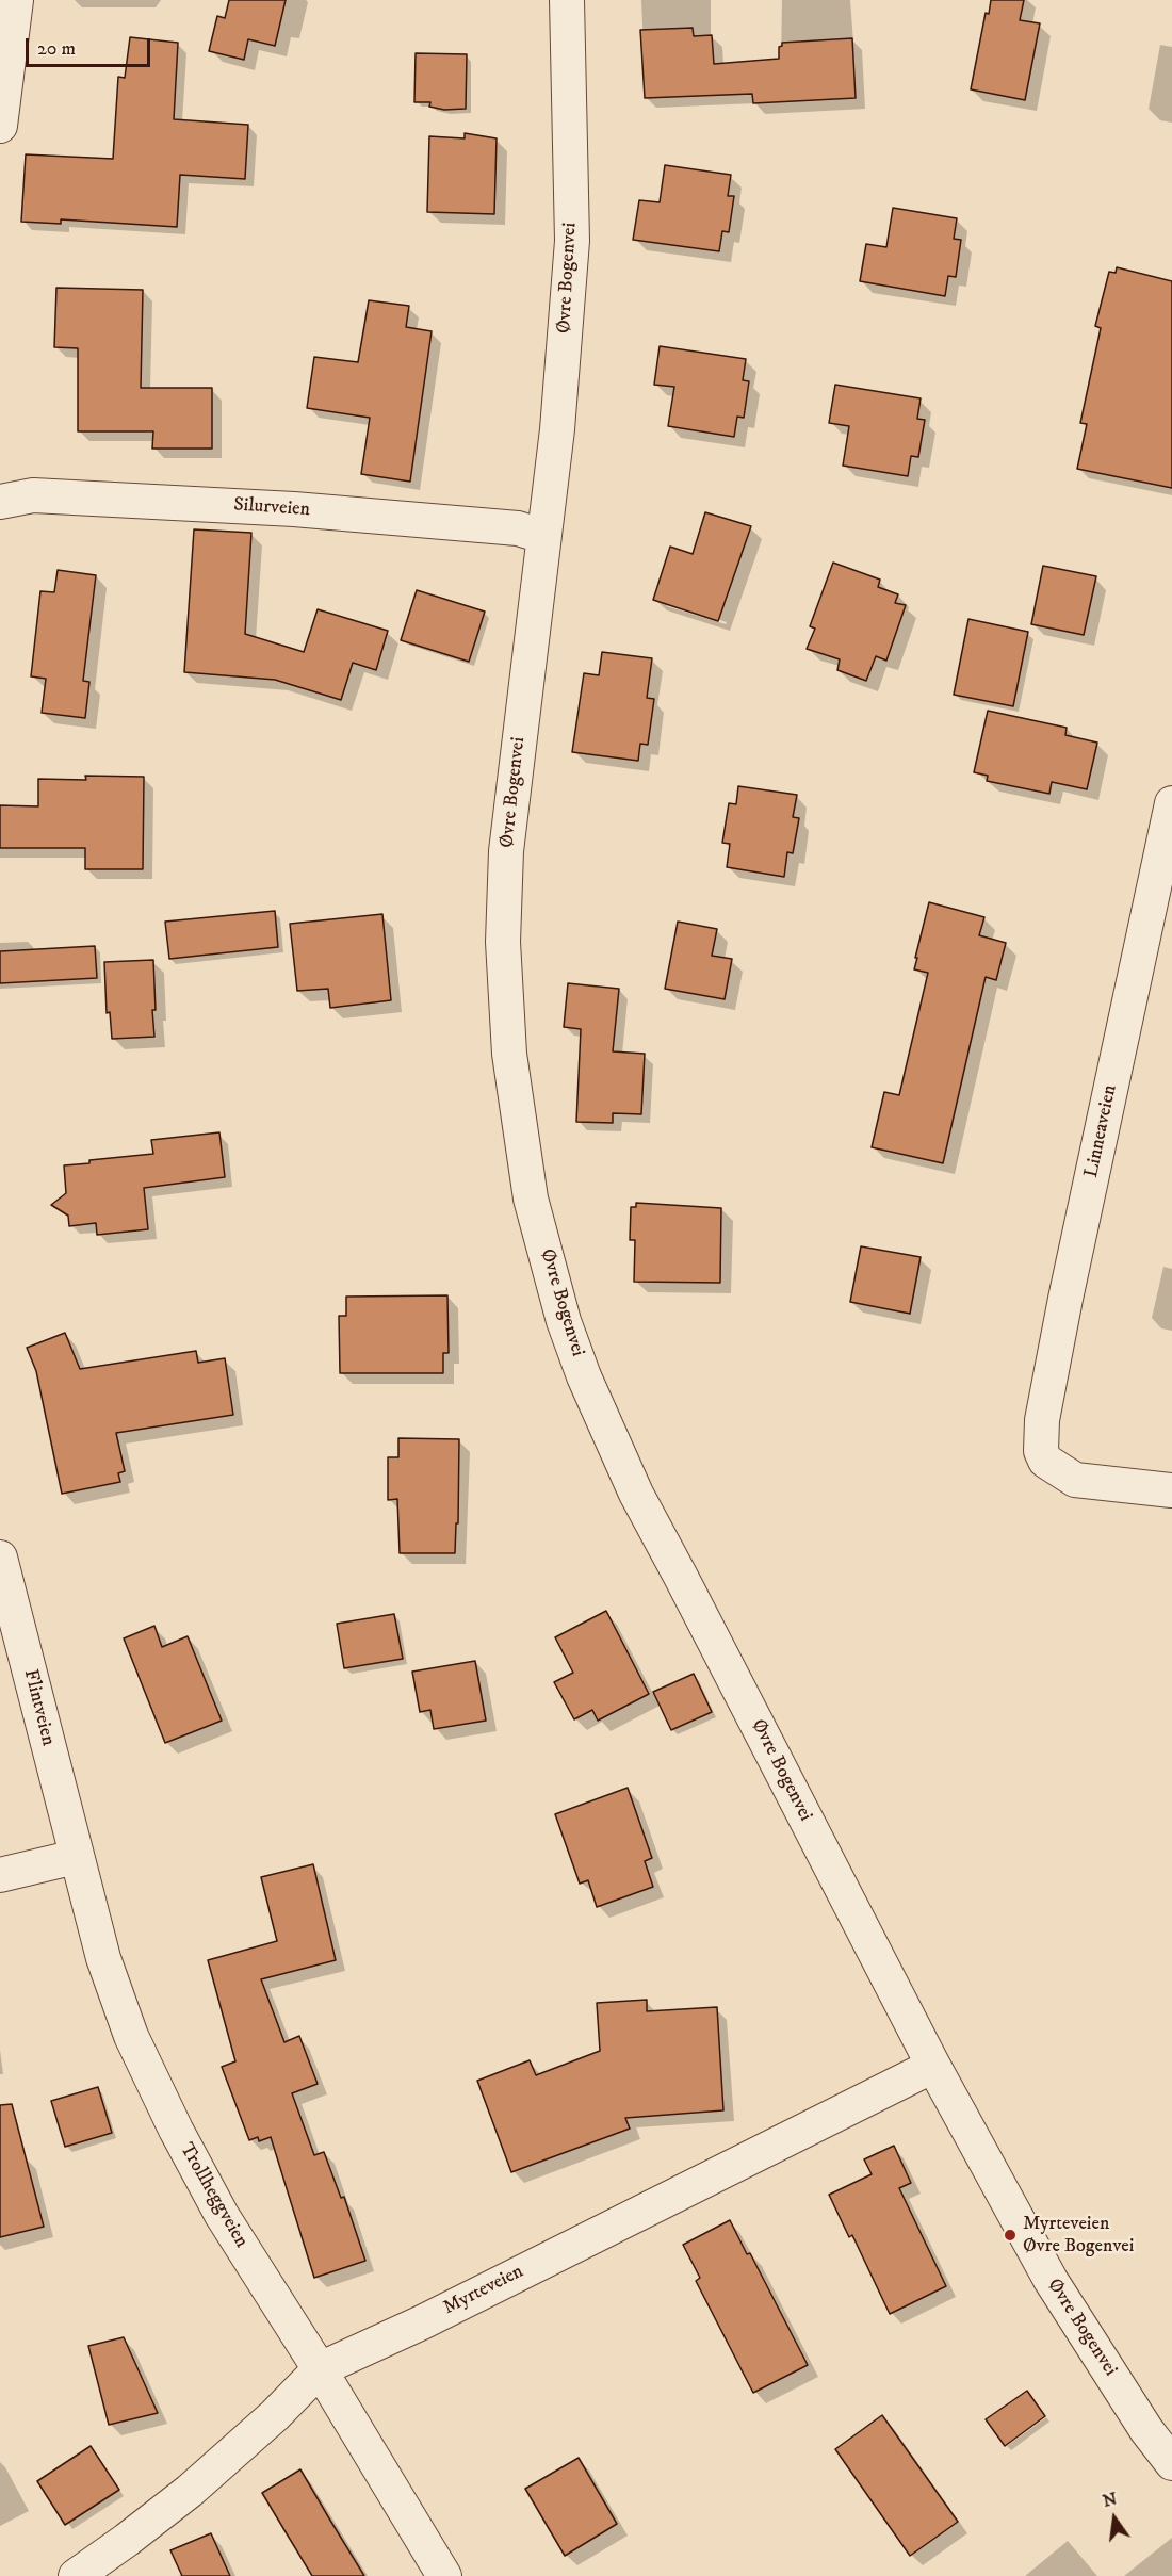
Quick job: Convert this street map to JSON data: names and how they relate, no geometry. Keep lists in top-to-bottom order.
{
  "streets": {
    "street": [
      "Øvre Bogenvei",
      "Silurveien",
      "Linneaveien",
      "Flintveien",
      "Trollheggveien",
      "Myrteveien"
    ]
  },
  "crossings": [
    ["Øvre Bogenvei", "Silurveien"],
    ["Øvre Bogenvei", "Myrteveien"],
    ["Flintveien", "Trollheggveien"],
    ["Trollheggveien", "Myrteveien"]
  ],
  "places": ["Myrteveien Øvre Bogenvei"],
  "scale_bar": "20 m",
  "north": "top"
}
